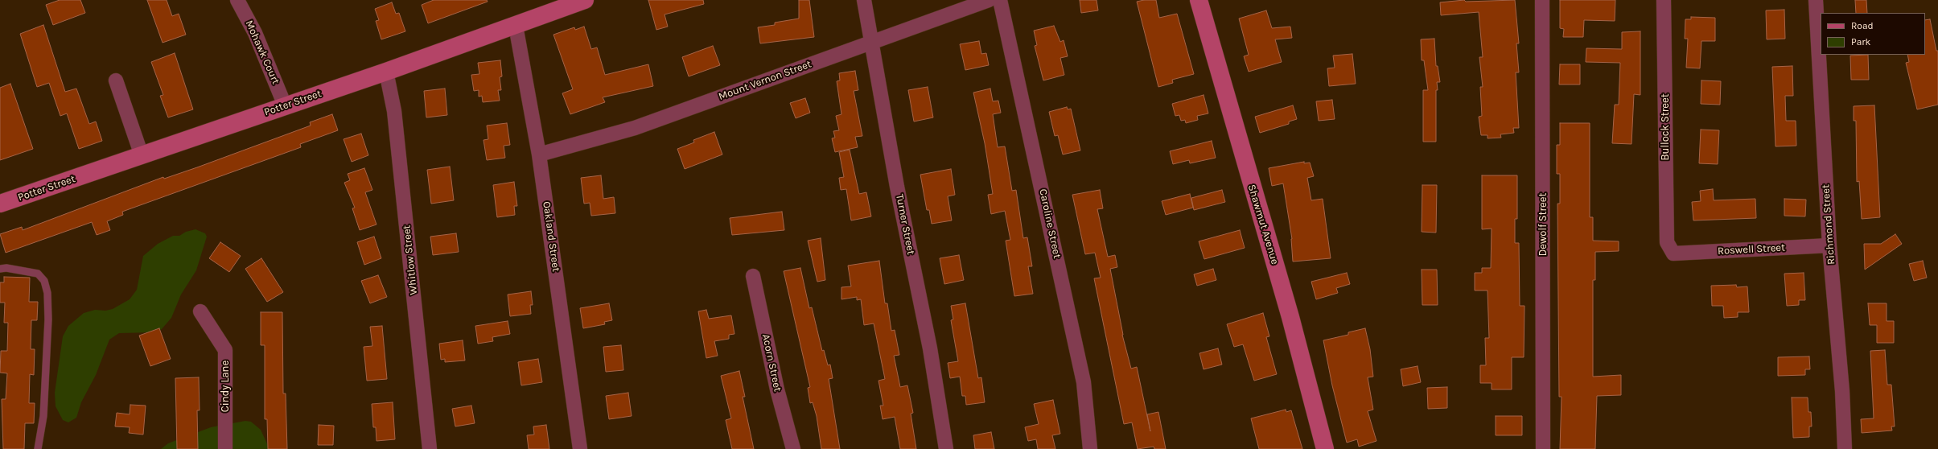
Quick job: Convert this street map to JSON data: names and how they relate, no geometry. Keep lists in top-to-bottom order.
{
  "streets": {
    "main road": ["Potter Street", "Shawmut Avenue"],
    "street": [
      "Mohawk Court",
      "Mount Vernon Street",
      "Bullock Street",
      "Caroline Street",
      "Turner Street",
      "Dewolf Street",
      "Richmond Street",
      "Oakland Street",
      "Roswell Street",
      "Whitlow Street",
      "Acorn Street",
      "Cindy Lane"
    ]
  },
  "crossings": [
    ["Mohawk Court", "Potter Street"],
    ["Mount Vernon Street", "Turner Street"],
    ["Mount Vernon Street", "Oakland Street"],
    ["Potter Street", "Oakland Street"],
    ["Potter Street", "Whitlow Street"],
    ["Bullock Street", "Roswell Street"],
    ["Richmond Street", "Roswell Street"]
  ],
  "legend": ["Road", "Park"]
}
